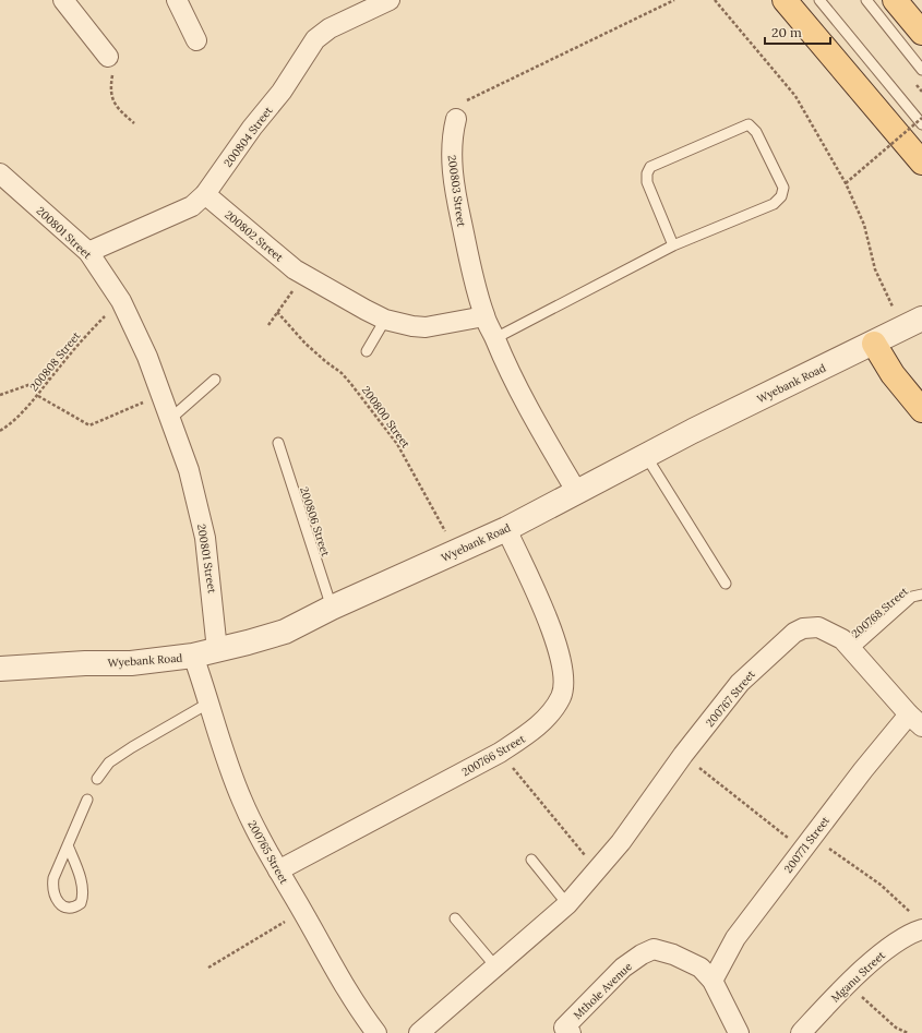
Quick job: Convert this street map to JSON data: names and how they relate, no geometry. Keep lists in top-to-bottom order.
{
  "streets": {
    "street": [
      "200804 Street",
      "200803 Street",
      "200801 Street",
      "200802 Street",
      "Wyebank Road",
      "200767 Street",
      "200766 Street",
      "200771 Street",
      "200765 Street",
      "Mganu Street",
      "Mthole Avenue"
    ],
    "lane": ["200806 Street", "200768 Street"],
    "path": ["200808 Street", "200800 Street"]
  },
  "crossings": [
    ["200804 Street", "200801 Street"],
    ["200804 Street", "200802 Street"],
    ["200803 Street", "200802 Street"],
    ["200803 Street", "Wyebank Road"],
    ["200801 Street", "200808 Street"],
    ["200801 Street", "Wyebank Road"],
    ["Wyebank Road", "200800 Street"],
    ["Wyebank Road", "200806 Street"],
    ["Wyebank Road", "200766 Street"],
    ["Wyebank Road", "200765 Street"],
    ["200768 Street", "200767 Street"],
    ["200767 Street", "200771 Street"],
    ["200766 Street", "200765 Street"],
    ["200771 Street", "Mthole Avenue"]
  ],
  "scale_bar": "20 m"
}
